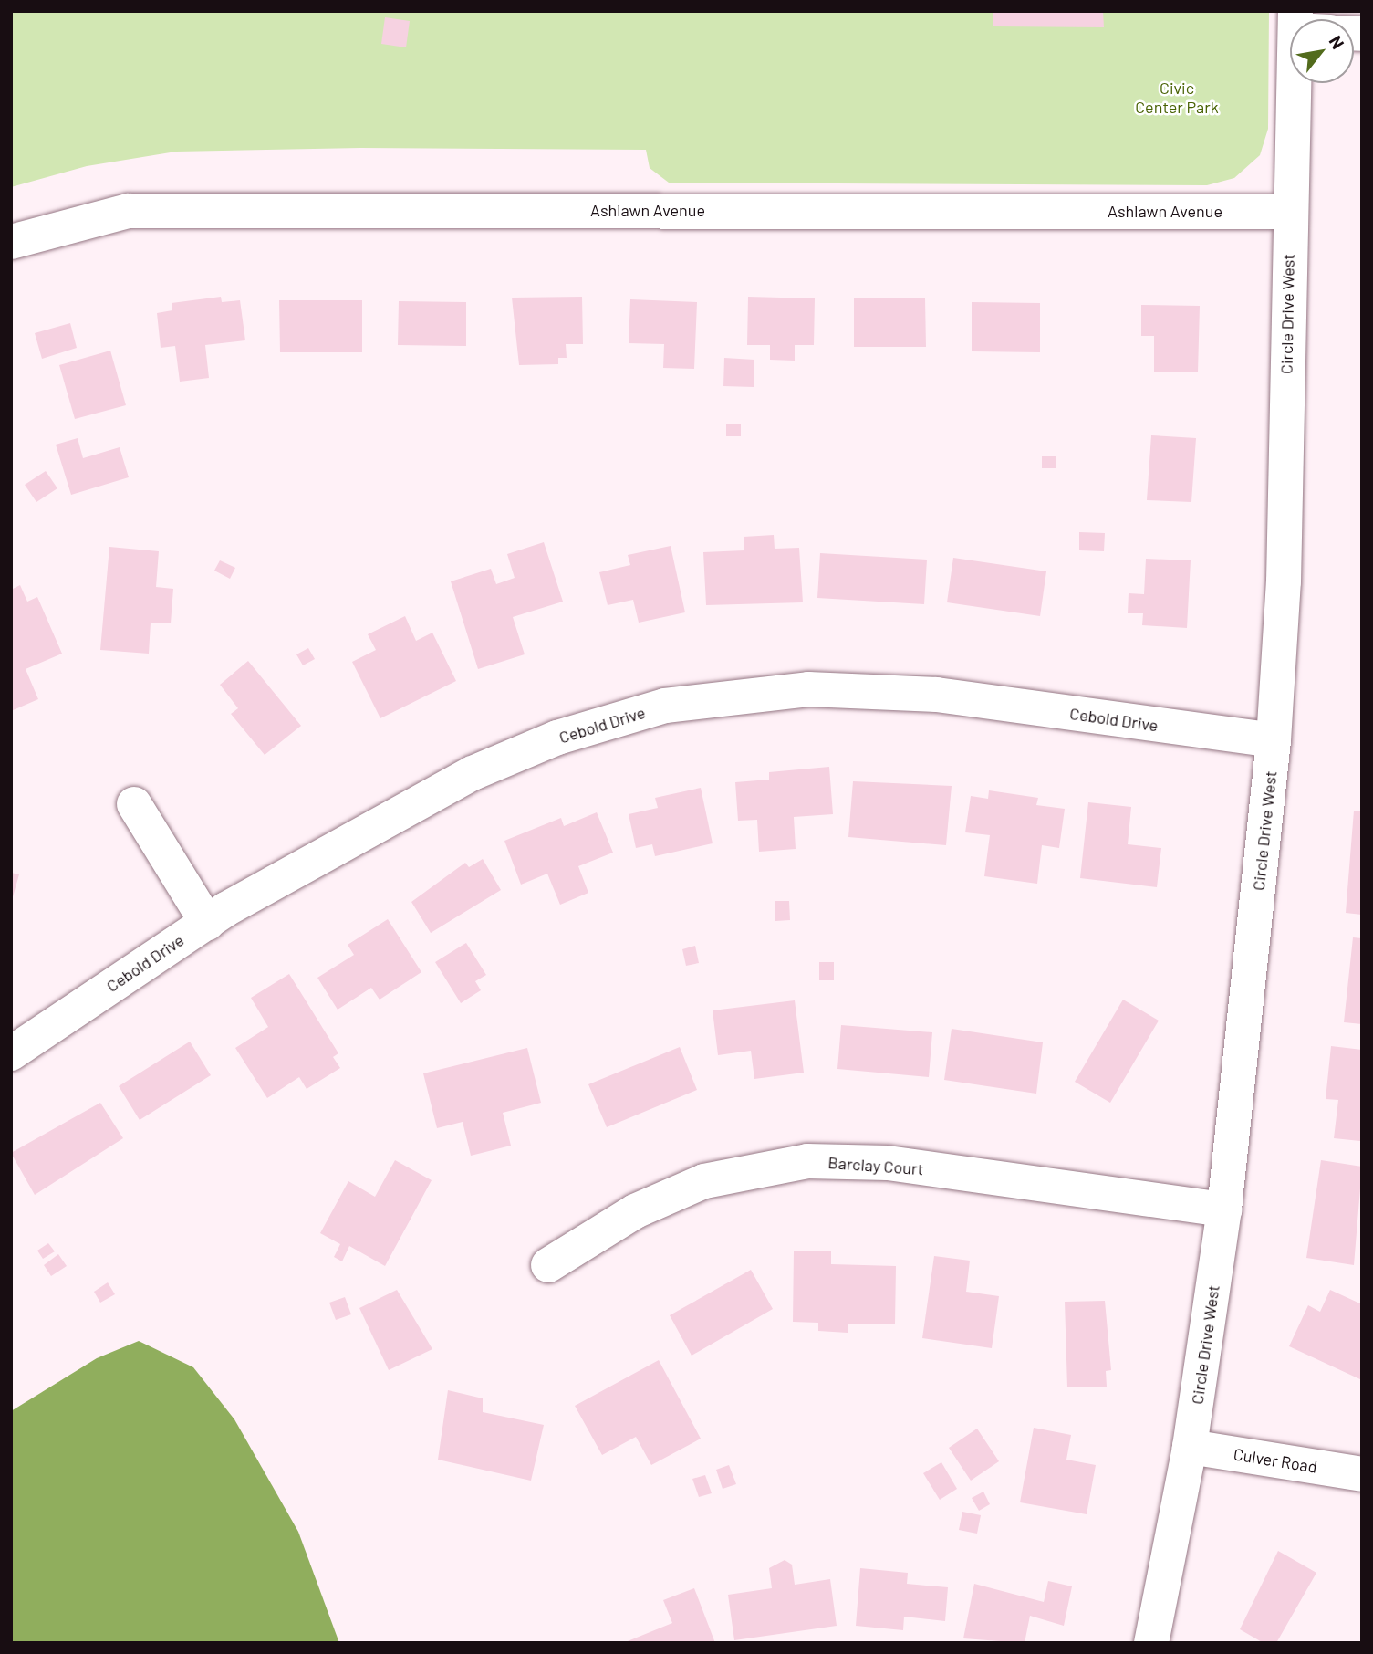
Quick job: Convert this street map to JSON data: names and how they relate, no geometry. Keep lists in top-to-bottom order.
{
  "streets": {
    "street": [
      "Ashlawn Avenue",
      "Circle Drive West",
      "Cebold Drive",
      "Barclay Court",
      "Culver Road"
    ]
  },
  "crossings": [
    ["Ashlawn Avenue", "Circle Drive West"],
    ["Circle Drive West", "Cebold Drive"],
    ["Circle Drive West", "Barclay Court"],
    ["Circle Drive West", "Culver Road"]
  ],
  "parks": ["Civic Center Park"],
  "north": "top right"
}
